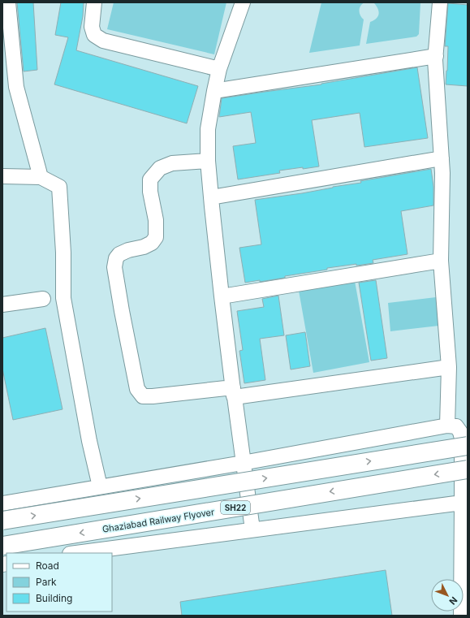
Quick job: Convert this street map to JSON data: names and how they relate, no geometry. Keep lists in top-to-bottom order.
{
  "streets": {
    "highway": ["SH22", "Ghaziabad Railway Flyover"]
  },
  "legend": ["Road", "Park", "Building"],
  "north": "bottom right"
}
